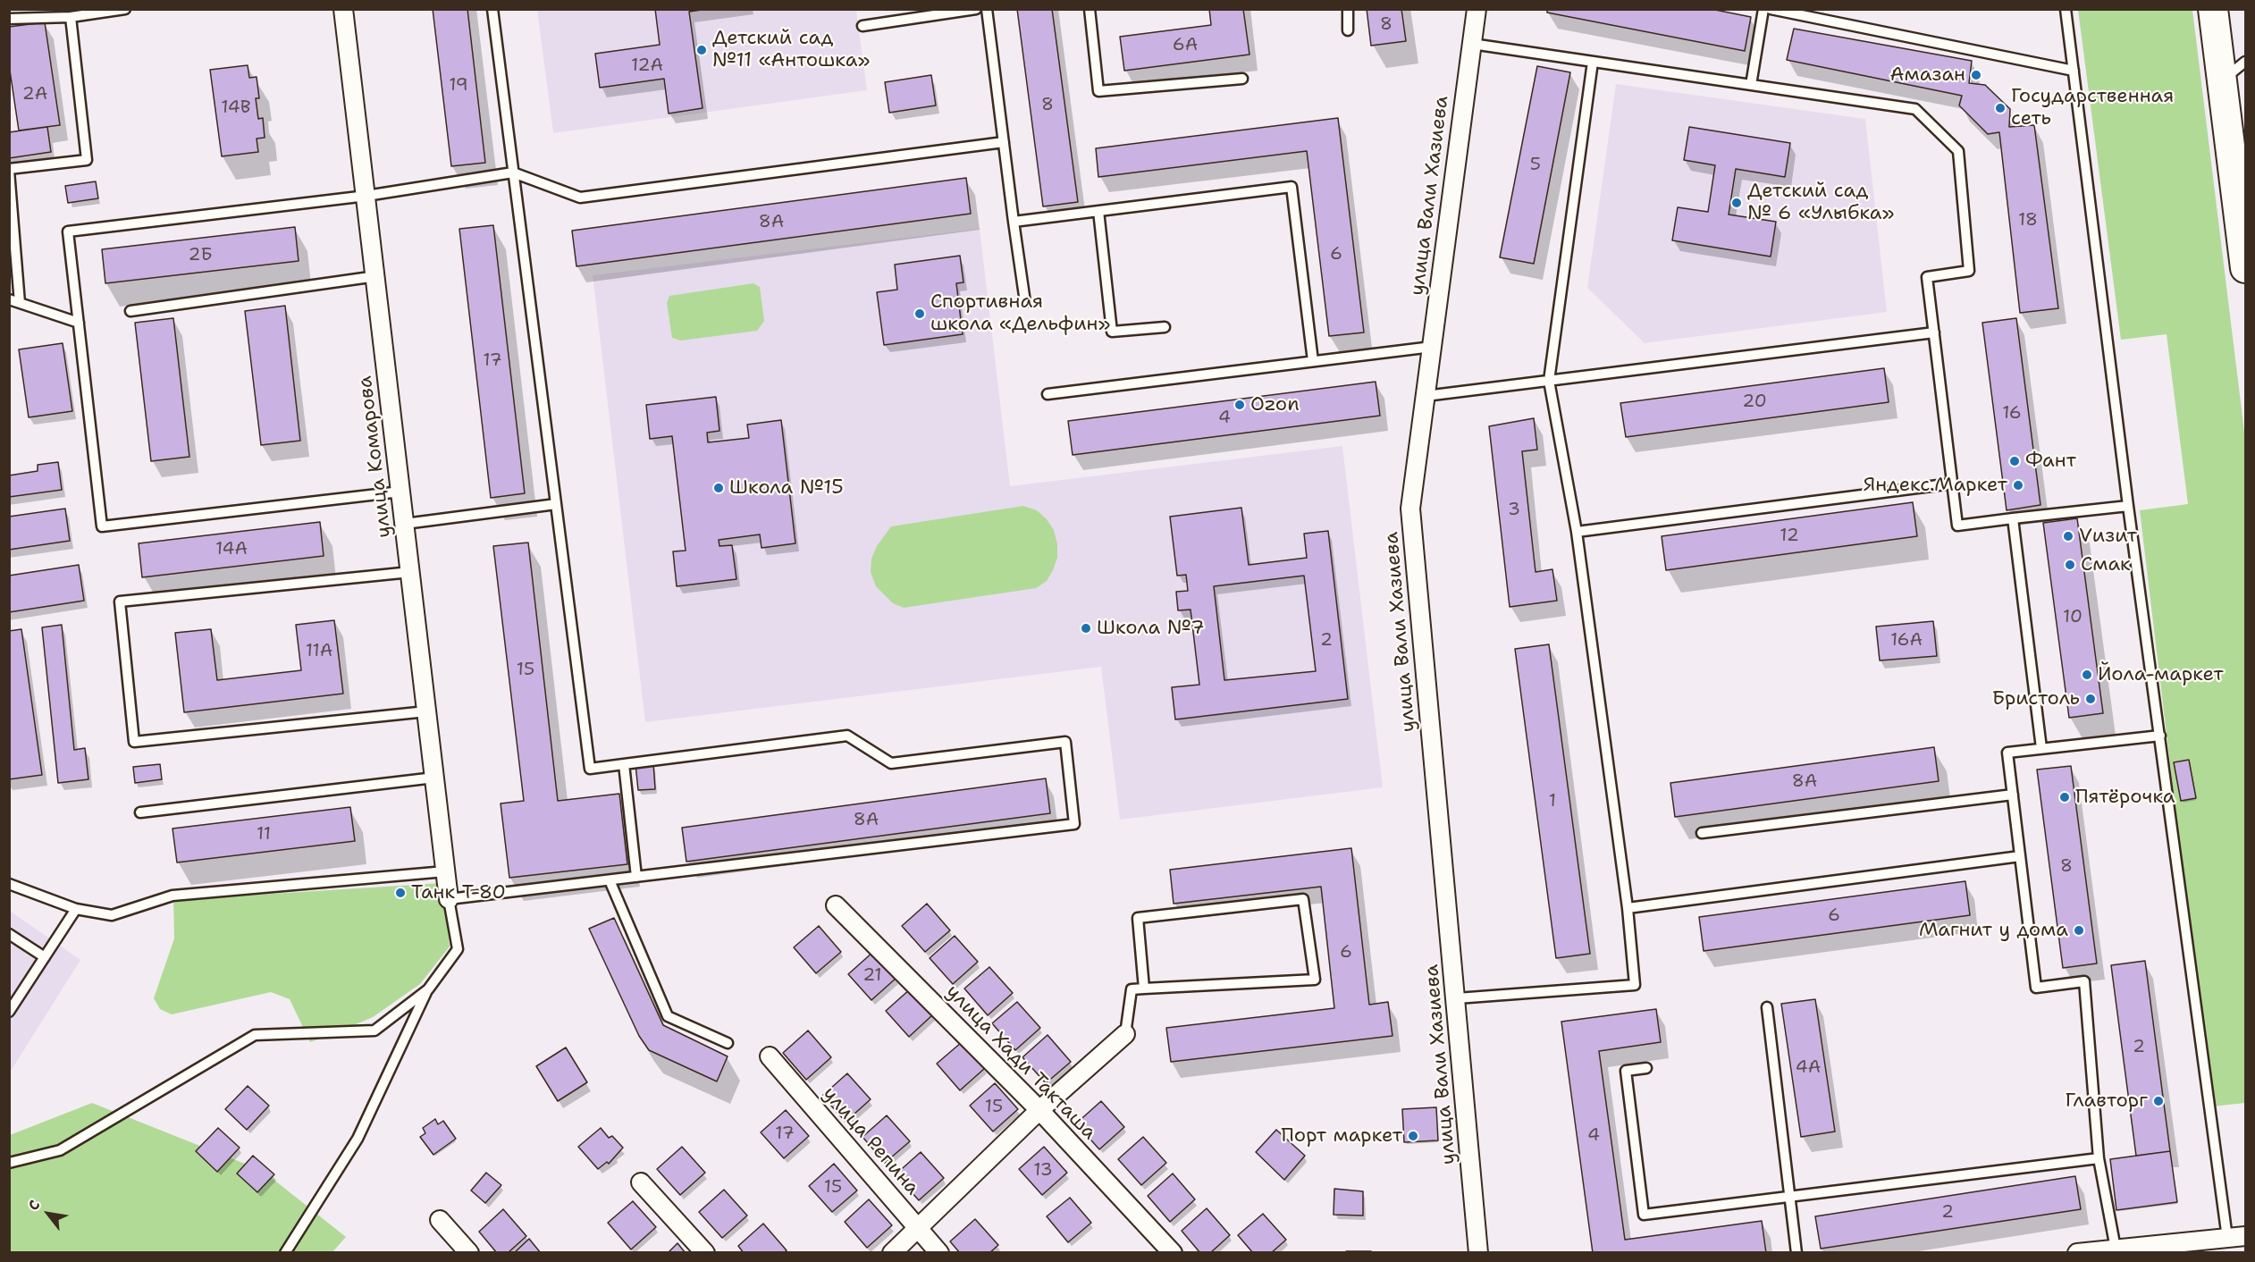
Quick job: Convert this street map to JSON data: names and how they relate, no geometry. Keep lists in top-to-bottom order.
{
  "streets": {
    "street": [
      "улица Вали Хазиева",
      "улица Комарова",
      "улица Хади Такташа",
      "улица Репина"
    ]
  },
  "places": [
    "Детский сад №11 «Антошка»",
    "Амазан",
    "Государственная сеть",
    "Детский сад № 6 «Улыбка»",
    "Спортивная школа «Дельфин»",
    "Ozon",
    "Фант",
    "Яндекс.Маркет",
    "Школа №15",
    "Vизит",
    "Смак",
    "Школа №7",
    "Йола-маркет",
    "Бристоль",
    "Пятёрочка",
    "Танк Т-80",
    "Магнит у дома",
    "Главторг",
    "Порт маркет"
  ],
  "house_numbers": [
    "8",
    "6А",
    "12А",
    "19",
    "2А",
    "8",
    "14В",
    "5",
    "18",
    "8А",
    "6",
    "2Б",
    "17",
    "20",
    "16",
    "4",
    "3",
    "12",
    "14А",
    "10",
    "2",
    "16А",
    "11А",
    "15",
    "8А",
    "1",
    "8А",
    "11",
    "8",
    "6",
    "6",
    "21",
    "2",
    "4А",
    "15",
    "17",
    "4",
    "13",
    "15",
    "2"
  ],
  "north": "top left"
}
